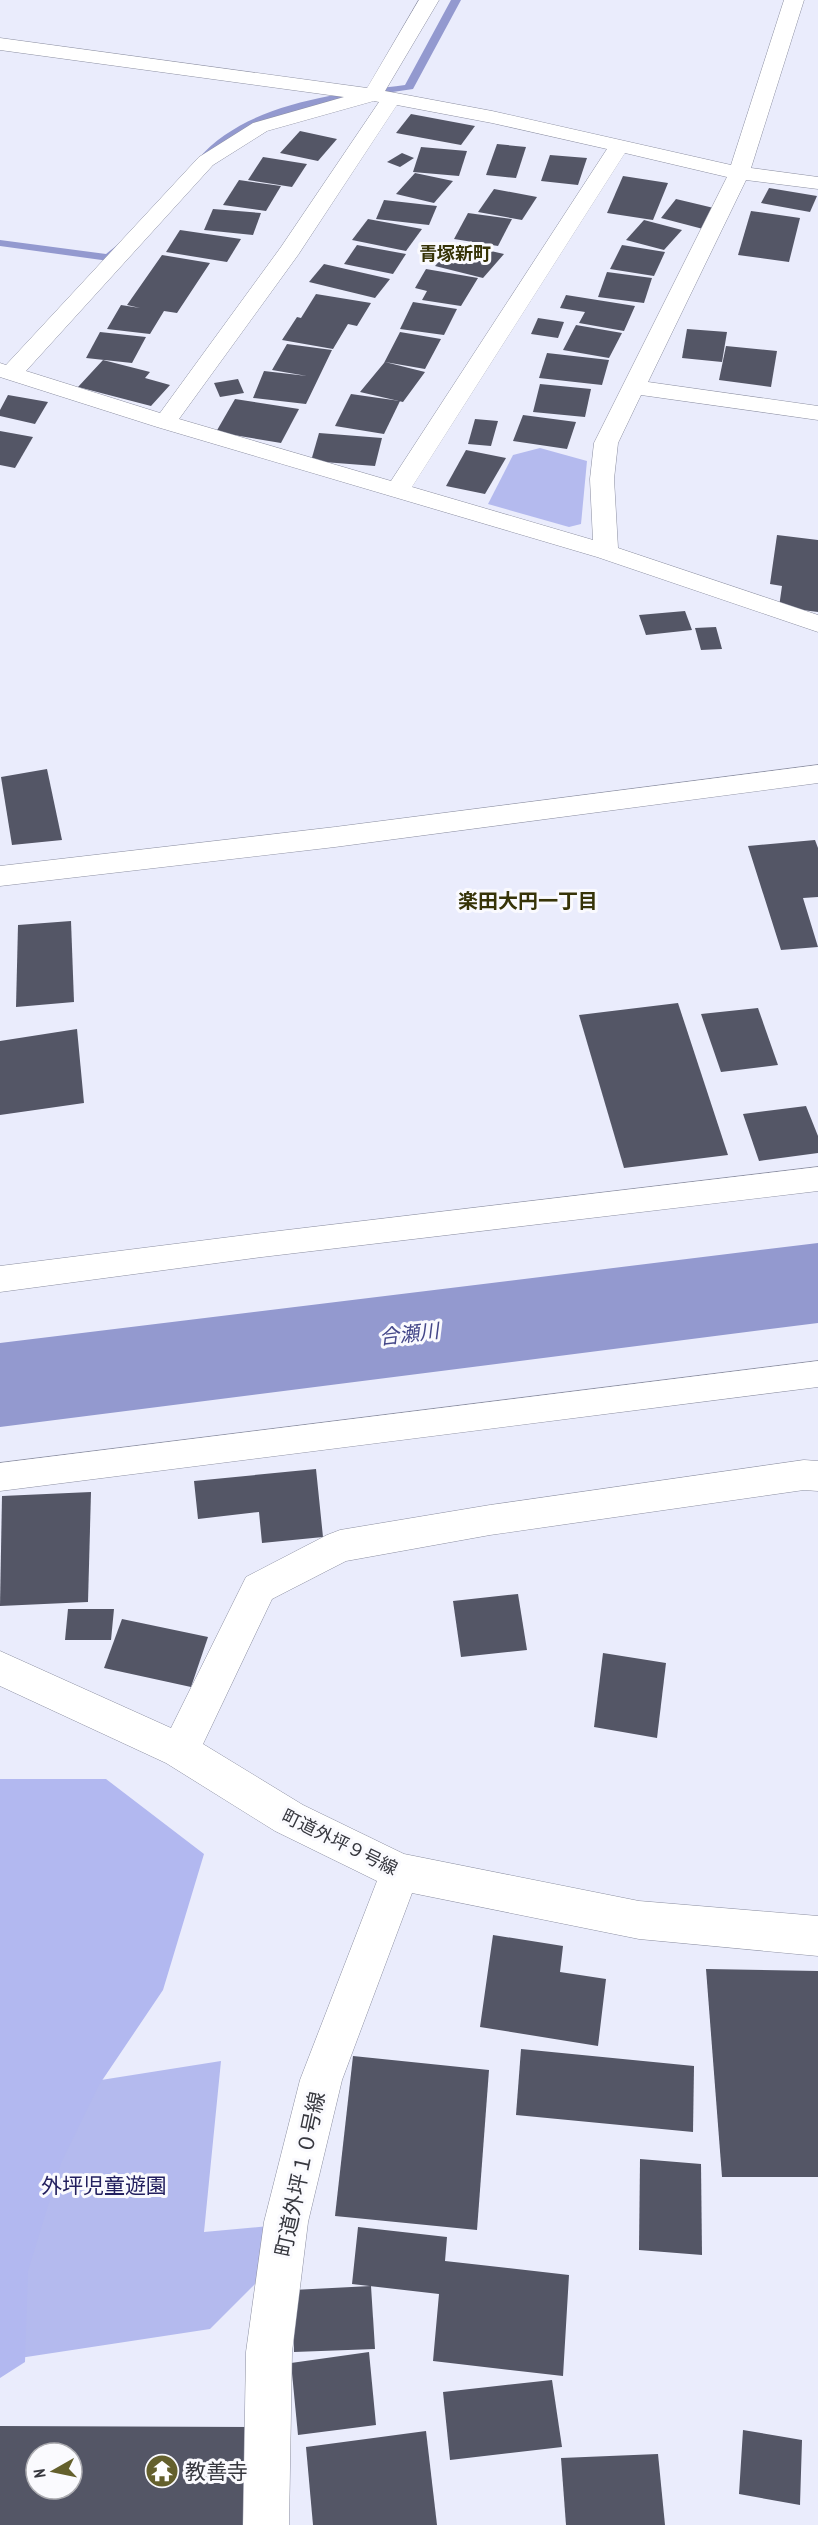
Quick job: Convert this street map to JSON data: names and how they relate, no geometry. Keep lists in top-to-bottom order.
{
  "streets": {
    "street": ["町道外坪９号線", "町道外坪１０号線"]
  },
  "crossings": [
    ["町道外坪９号線", "町道外坪１０号線"]
  ],
  "districts": ["青塚新町", "楽田大円一丁目"],
  "water": ["合瀬川"],
  "parks": ["外坪児童遊園"],
  "places": {
    "temple": ["教善寺"]
  },
  "north": "left"
}
